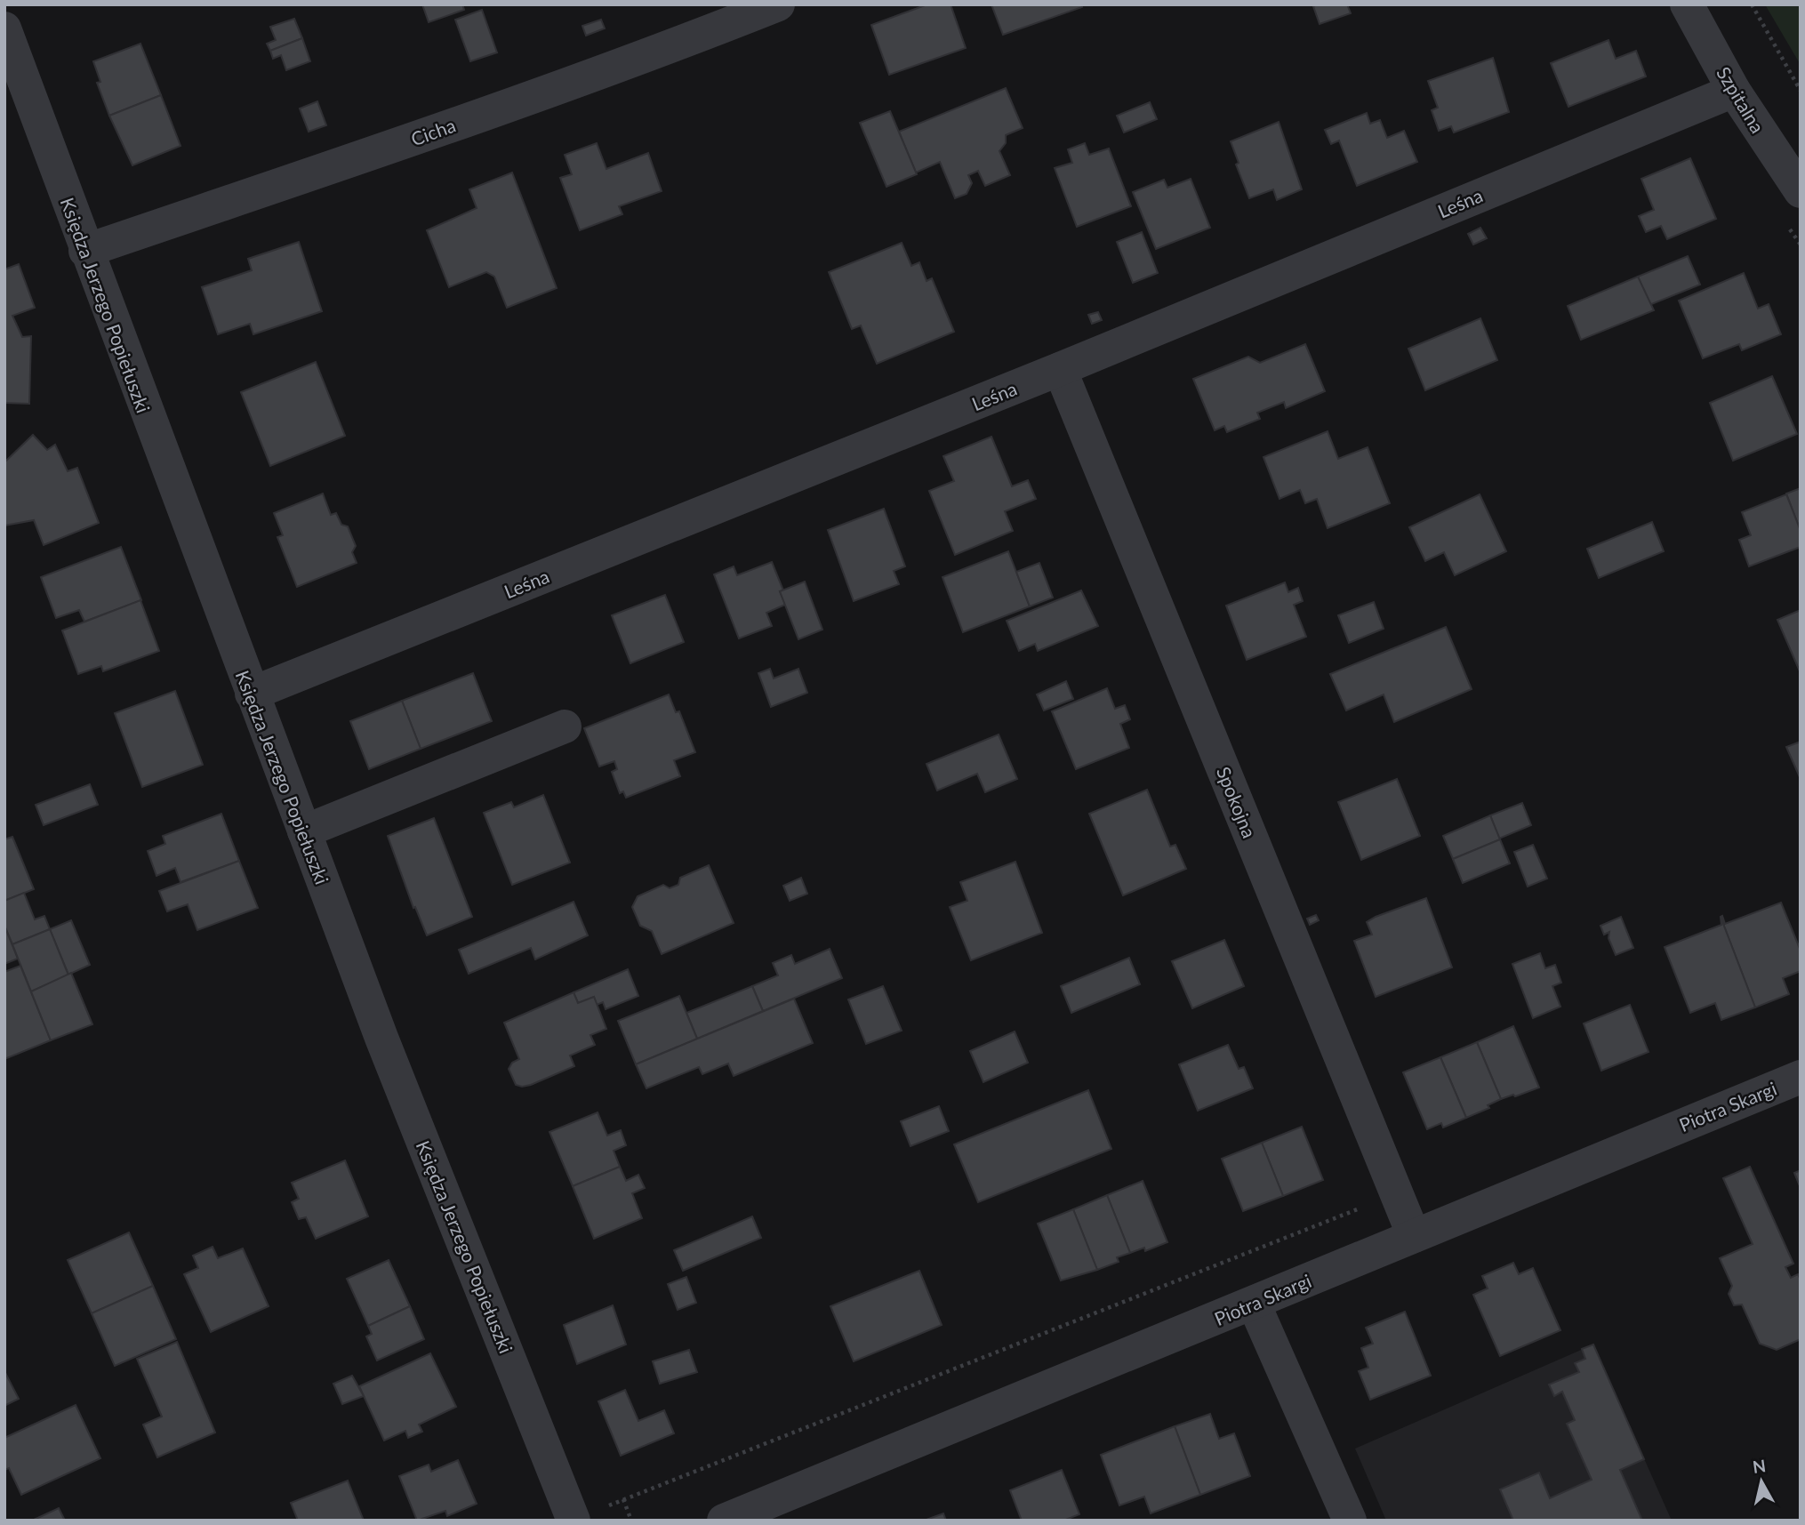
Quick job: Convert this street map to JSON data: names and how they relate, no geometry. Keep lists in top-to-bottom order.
{
  "streets": {
    "street": [
      "Szpitalna",
      "Cicha",
      "Leśna",
      "Księdza Jerzego Popiełuszki",
      "Spokojna",
      "Piotra Skargi"
    ]
  },
  "crossings": [
    ["Szpitalna", "Leśna"],
    ["Cicha", "Księdza Jerzego Popiełuszki"],
    ["Leśna", "Księdza Jerzego Popiełuszki"],
    ["Leśna", "Spokojna"],
    ["Spokojna", "Piotra Skargi"]
  ],
  "north": "top"
}
